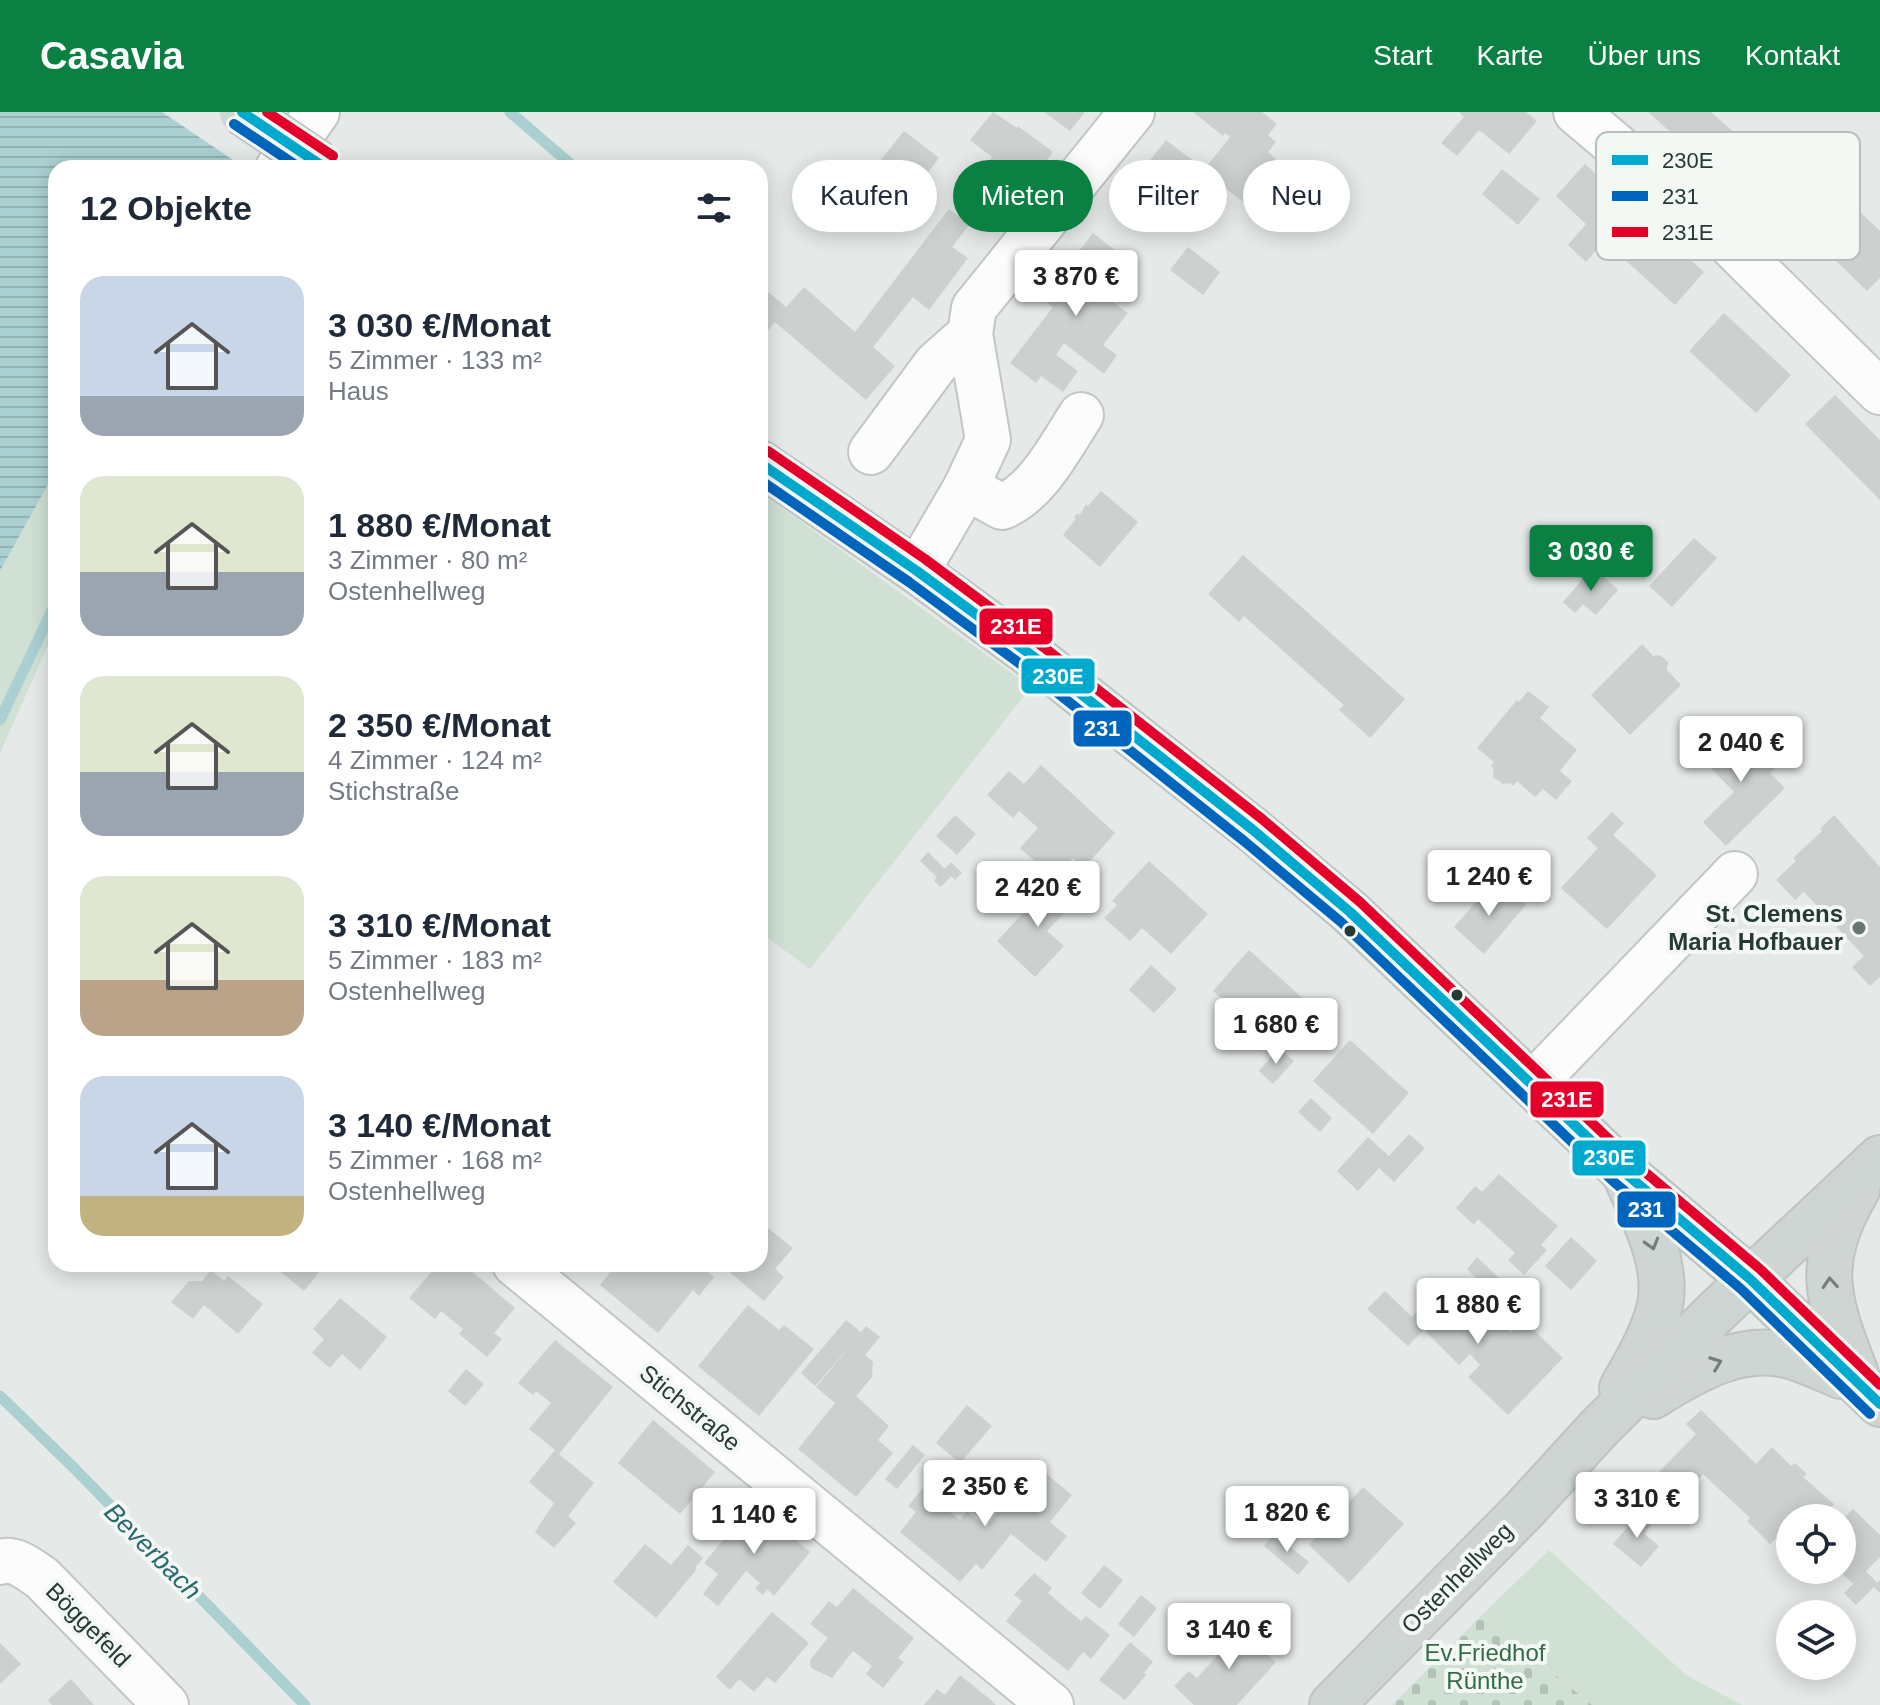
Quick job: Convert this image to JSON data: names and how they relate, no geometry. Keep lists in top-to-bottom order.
{
  "streets": {
    "main road": ["Ostenhellweg"],
    "street": ["Stichstraße", "Böggefeld"]
  },
  "water": ["Beverbach"],
  "parks": ["Ev.Friedhof Rünthe"],
  "places": ["St. Clemens Maria Hofbauer"],
  "lines": ["transit line 230E", "transit line 231E", "transit line 231"],
  "legend": ["230E", "231", "231E"],
  "page": {
    "header": "Casavia",
    "nav": [
      "Start",
      "Karte",
      "Über uns",
      "Kontakt"
    ],
    "chip": [
      "Kaufen",
      "Mieten",
      "Filter",
      "Neu"
    ],
    "heading": "12 Objekte",
    "price": [
      "3 870 €",
      "3 030 €",
      "2 040 €",
      "1 240 €",
      "2 420 €",
      "1 680 €",
      "1 880 €",
      "2 350 €",
      "3 310 €",
      "1 820 €",
      "1 140 €",
      "3 140 €"
    ],
    "list": [
      {
        "name": "3 030 €/Monat",
        "note": "5 Zimmer · 133 m² · Haus"
      },
      {
        "name": "1 880 €/Monat",
        "note": "3 Zimmer · 80 m² · Ostenhellweg"
      },
      {
        "name": "2 350 €/Monat",
        "note": "4 Zimmer · 124 m² · Stichstraße"
      },
      {
        "name": "3 310 €/Monat",
        "note": "5 Zimmer · 183 m² · Ostenhellweg"
      },
      {
        "name": "3 140 €/Monat",
        "note": "5 Zimmer · 168 m² · Ostenhellweg"
      }
    ]
  }
}
